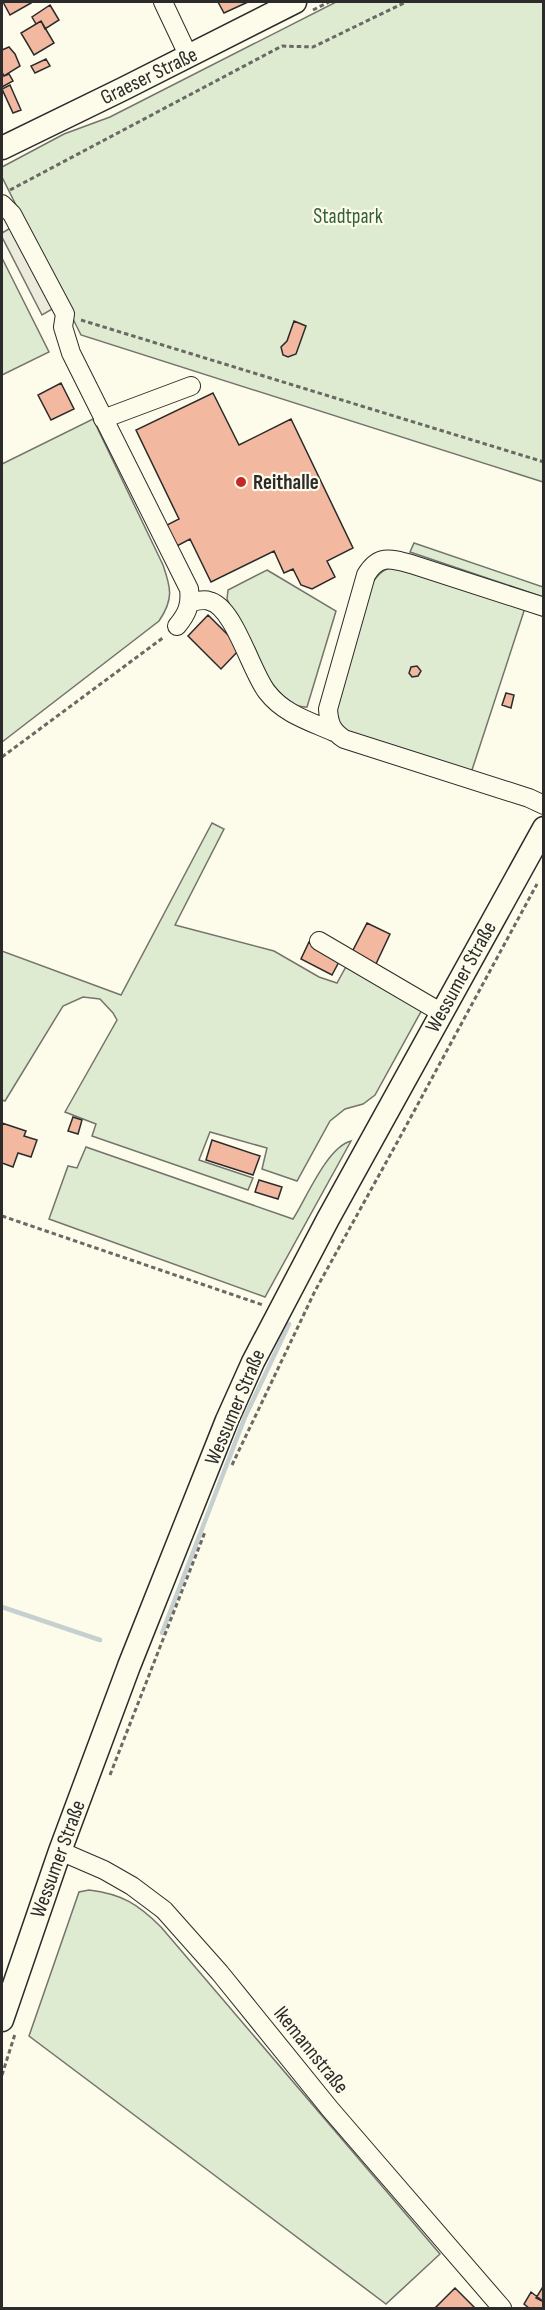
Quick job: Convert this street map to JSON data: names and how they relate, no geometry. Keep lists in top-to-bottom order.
{
  "streets": {
    "main road": ["Graeser Straße", "Wessumer Straße"],
    "street": ["Ikemannstraße"]
  },
  "crossings": [
    ["Wessumer Straße", "Ikemannstraße"]
  ],
  "parks": ["Stadtpark"],
  "places": ["Reithalle"]
}
